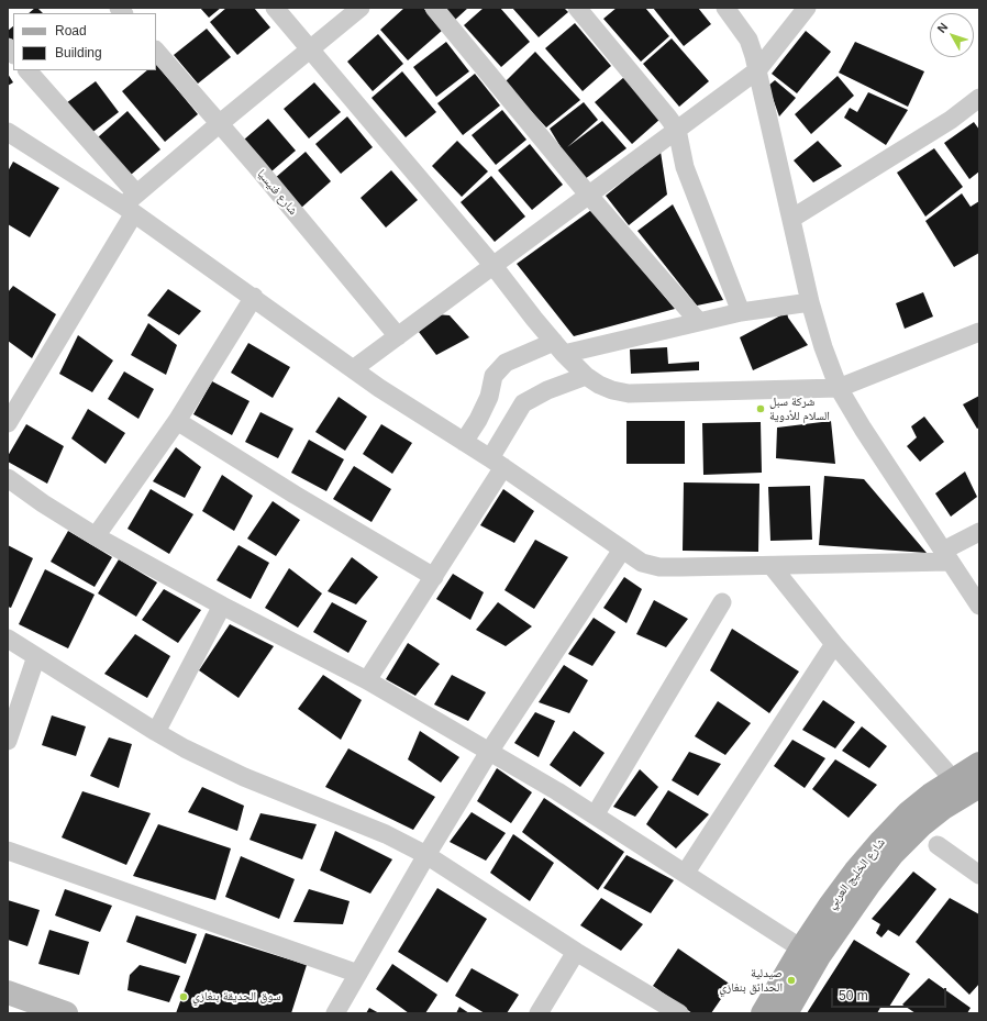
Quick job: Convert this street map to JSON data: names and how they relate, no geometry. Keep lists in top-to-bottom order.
{
  "streets": {
    "main road": ["شارع الخليج العربي"],
    "street": ["شارع فنيسيا"]
  },
  "places": ["شركة سبل السلام للأدوية", "صيدلية الحدائق بنغازي", "سوق الحديقة بنغازي"],
  "legend": ["Road", "Building"],
  "scale_bar": "50 m",
  "north": "top left"
}
